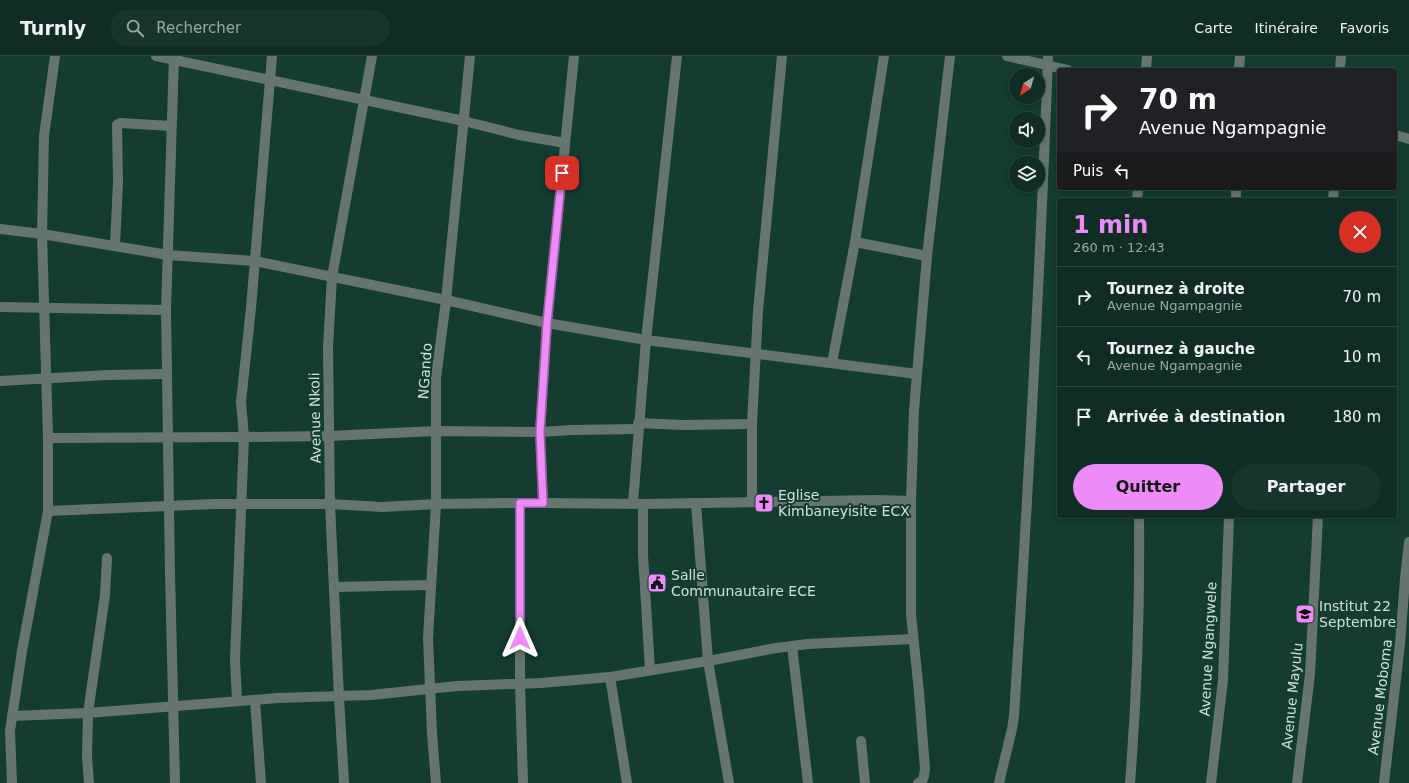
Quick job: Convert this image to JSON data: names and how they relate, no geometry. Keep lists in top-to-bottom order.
{
  "streets": {
    "street": [
      "NGando",
      "Avenue Nkoli",
      "Avenue Ngangwele",
      "Avenue Mayulu",
      "Avenue Moboma"
    ]
  },
  "places": {
    "church": ["Eglise Kimbaneyisite ECX"],
    "public building": ["Salle Communautaire ECE"],
    "school or university": ["Institut 22 Septembre"]
  },
  "north": "bottom left",
  "page": {
    "header": "Turnly",
    "search": "Rechercher",
    "nav": ["Carte", "Itinéraire", "Favoris"],
    "turn": ["70 m", "Avenue Ngampagnie"],
    "then": "Puis",
    "heading": ["1 min", "260 m · 12:43"],
    "list": [
      {
        "name": "Tournez à droite",
        "note": "Avenue Ngampagnie",
        "value": "70 m"
      },
      {
        "name": "Tournez à gauche",
        "note": "Avenue Ngampagnie",
        "value": "10 m"
      },
      {
        "name": "Arrivée à destination",
        "value": "180 m"
      }
    ],
    "buttons": ["Quitter", "Partager"]
  }
}
